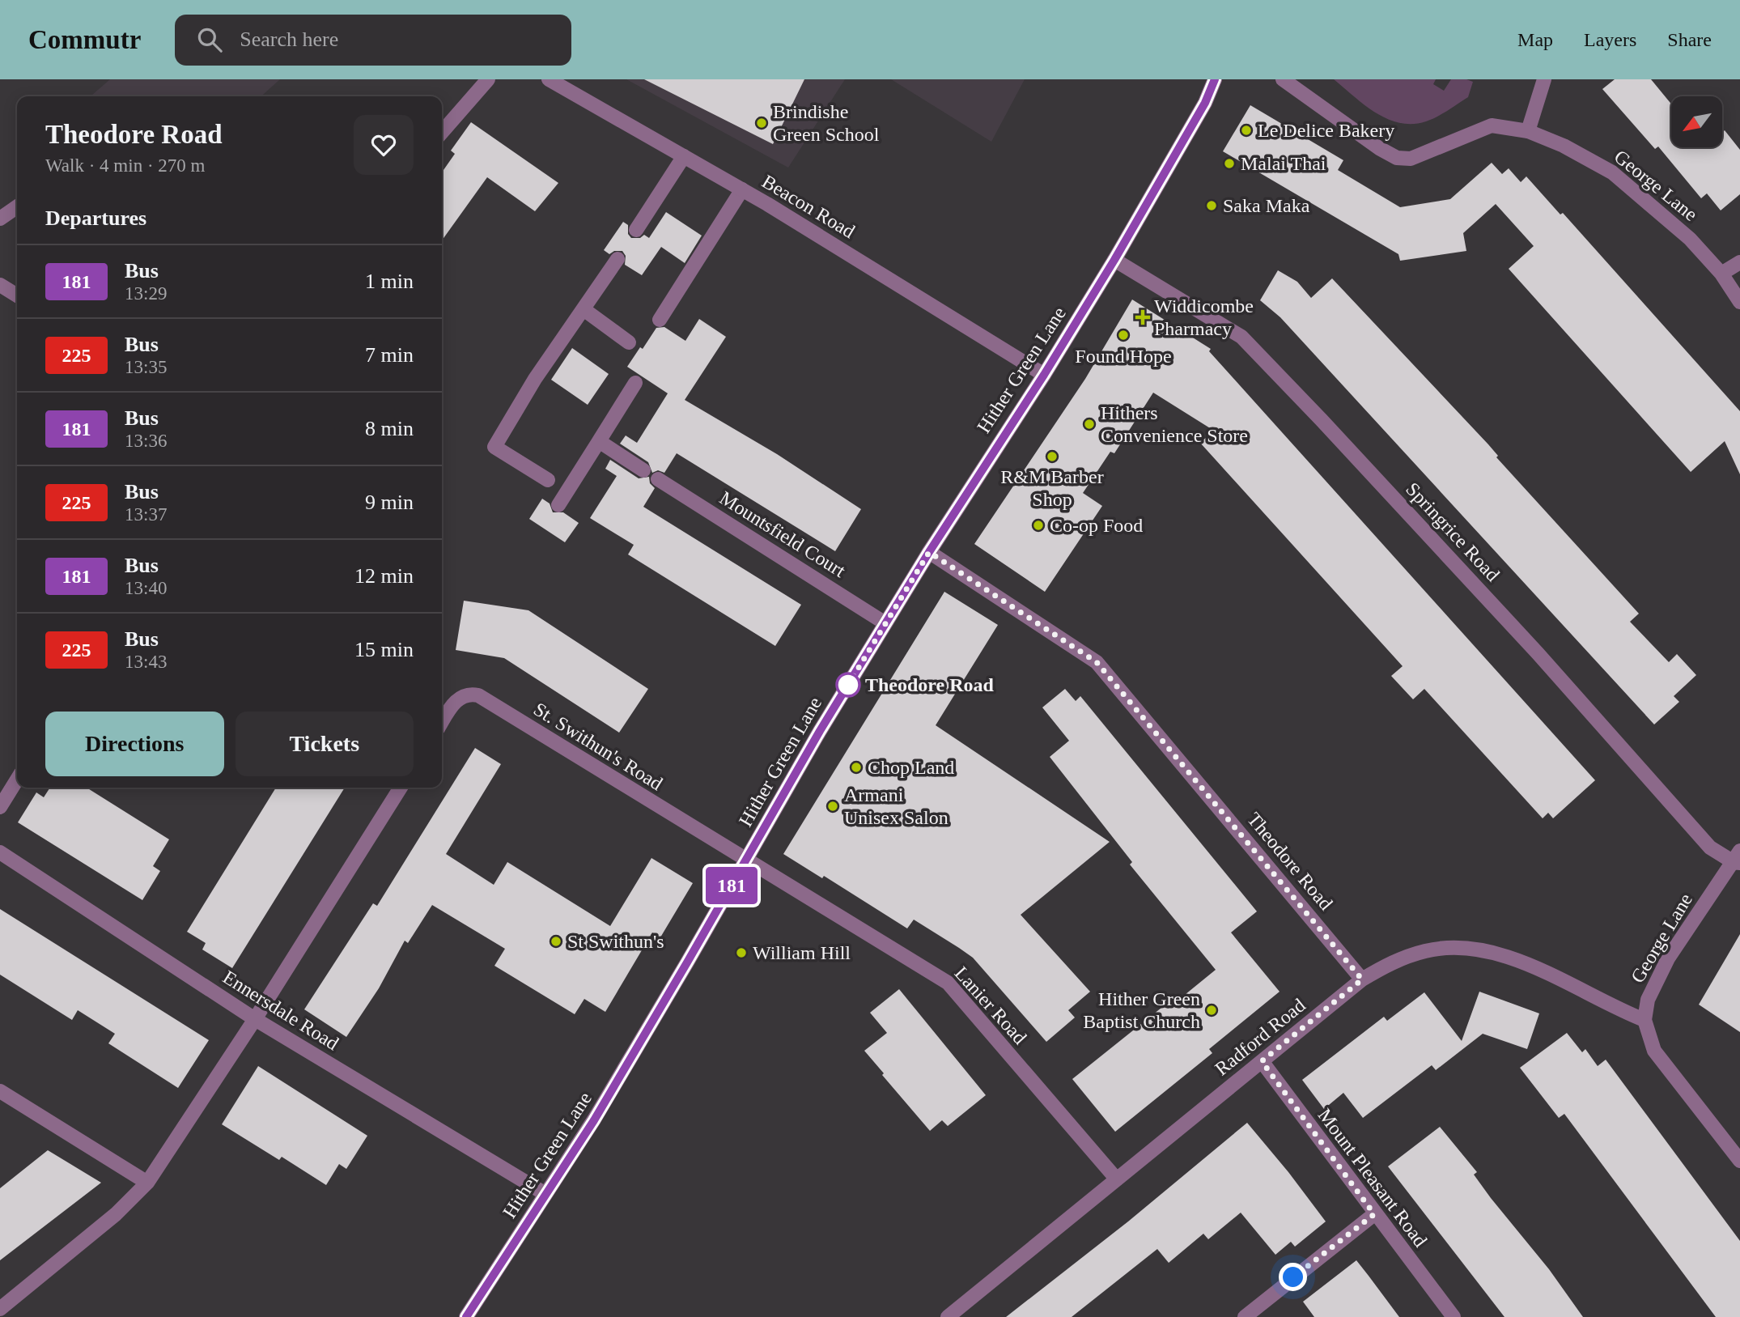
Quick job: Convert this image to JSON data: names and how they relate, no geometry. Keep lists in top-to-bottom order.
{
  "streets": {
    "street": [
      "George Lane",
      "Beacon Road",
      "Hither Green Lane",
      "Springrice Road",
      "Mountsfield Court",
      "St. Swithun's Road",
      "Theodore Road",
      "Lanier Road",
      "Ennersdale Road",
      "Radford Road",
      "Mount Pleasant Road"
    ]
  },
  "crossings": [
    ["George Lane", "Springrice Road"],
    ["George Lane", "Radford Road"],
    ["Beacon Road", "Hither Green Lane"],
    ["Hither Green Lane", "Springrice Road"],
    ["Hither Green Lane", "Mountsfield Court"],
    ["Hither Green Lane", "St. Swithun's Road"],
    ["Hither Green Lane", "Theodore Road"],
    ["Hither Green Lane", "Lanier Road"],
    ["Hither Green Lane", "Ennersdale Road"],
    ["St. Swithun's Road", "Lanier Road"],
    ["Theodore Road", "Radford Road"],
    ["Lanier Road", "Radford Road"],
    ["Radford Road", "Mount Pleasant Road"]
  ],
  "places": {
    "other": [
      "Brindishe Green School",
      "Le Delice Bakery",
      "Malai Thai",
      "Saka Maka",
      "Found Hope",
      "Hithers Convenience Store",
      "R&M Barber Shop",
      "Co-op Food",
      "Theodore Road",
      "Chop Land",
      "Armani Unisex Salon",
      "St Swithun's",
      "William Hill",
      "Hither Green Baptist Church"
    ],
    "health": ["Widdicombe Pharmacy"]
  },
  "lines": ["bus line 181"],
  "north": "bottom left",
  "page": {
    "header": "Commutr",
    "search": "Search here",
    "nav": ["Map", "Layers", "Share"],
    "on_map": "181",
    "heading": [
      ["Theodore Road", "Walk · 4 min · 270 m"],
      "Departures"
    ],
    "list": [
      {
        "mark": "181",
        "name": "Bus",
        "note": "13:29",
        "value": "1 min"
      },
      {
        "mark": "225",
        "name": "Bus",
        "note": "13:35",
        "value": "7 min"
      },
      {
        "mark": "181",
        "name": "Bus",
        "note": "13:36",
        "value": "8 min"
      },
      {
        "mark": "225",
        "name": "Bus",
        "note": "13:37",
        "value": "9 min"
      },
      {
        "mark": "181",
        "name": "Bus",
        "note": "13:40",
        "value": "12 min"
      },
      {
        "mark": "225",
        "name": "Bus",
        "note": "13:43",
        "value": "15 min"
      }
    ],
    "buttons": ["Directions", "Tickets"]
  }
}
